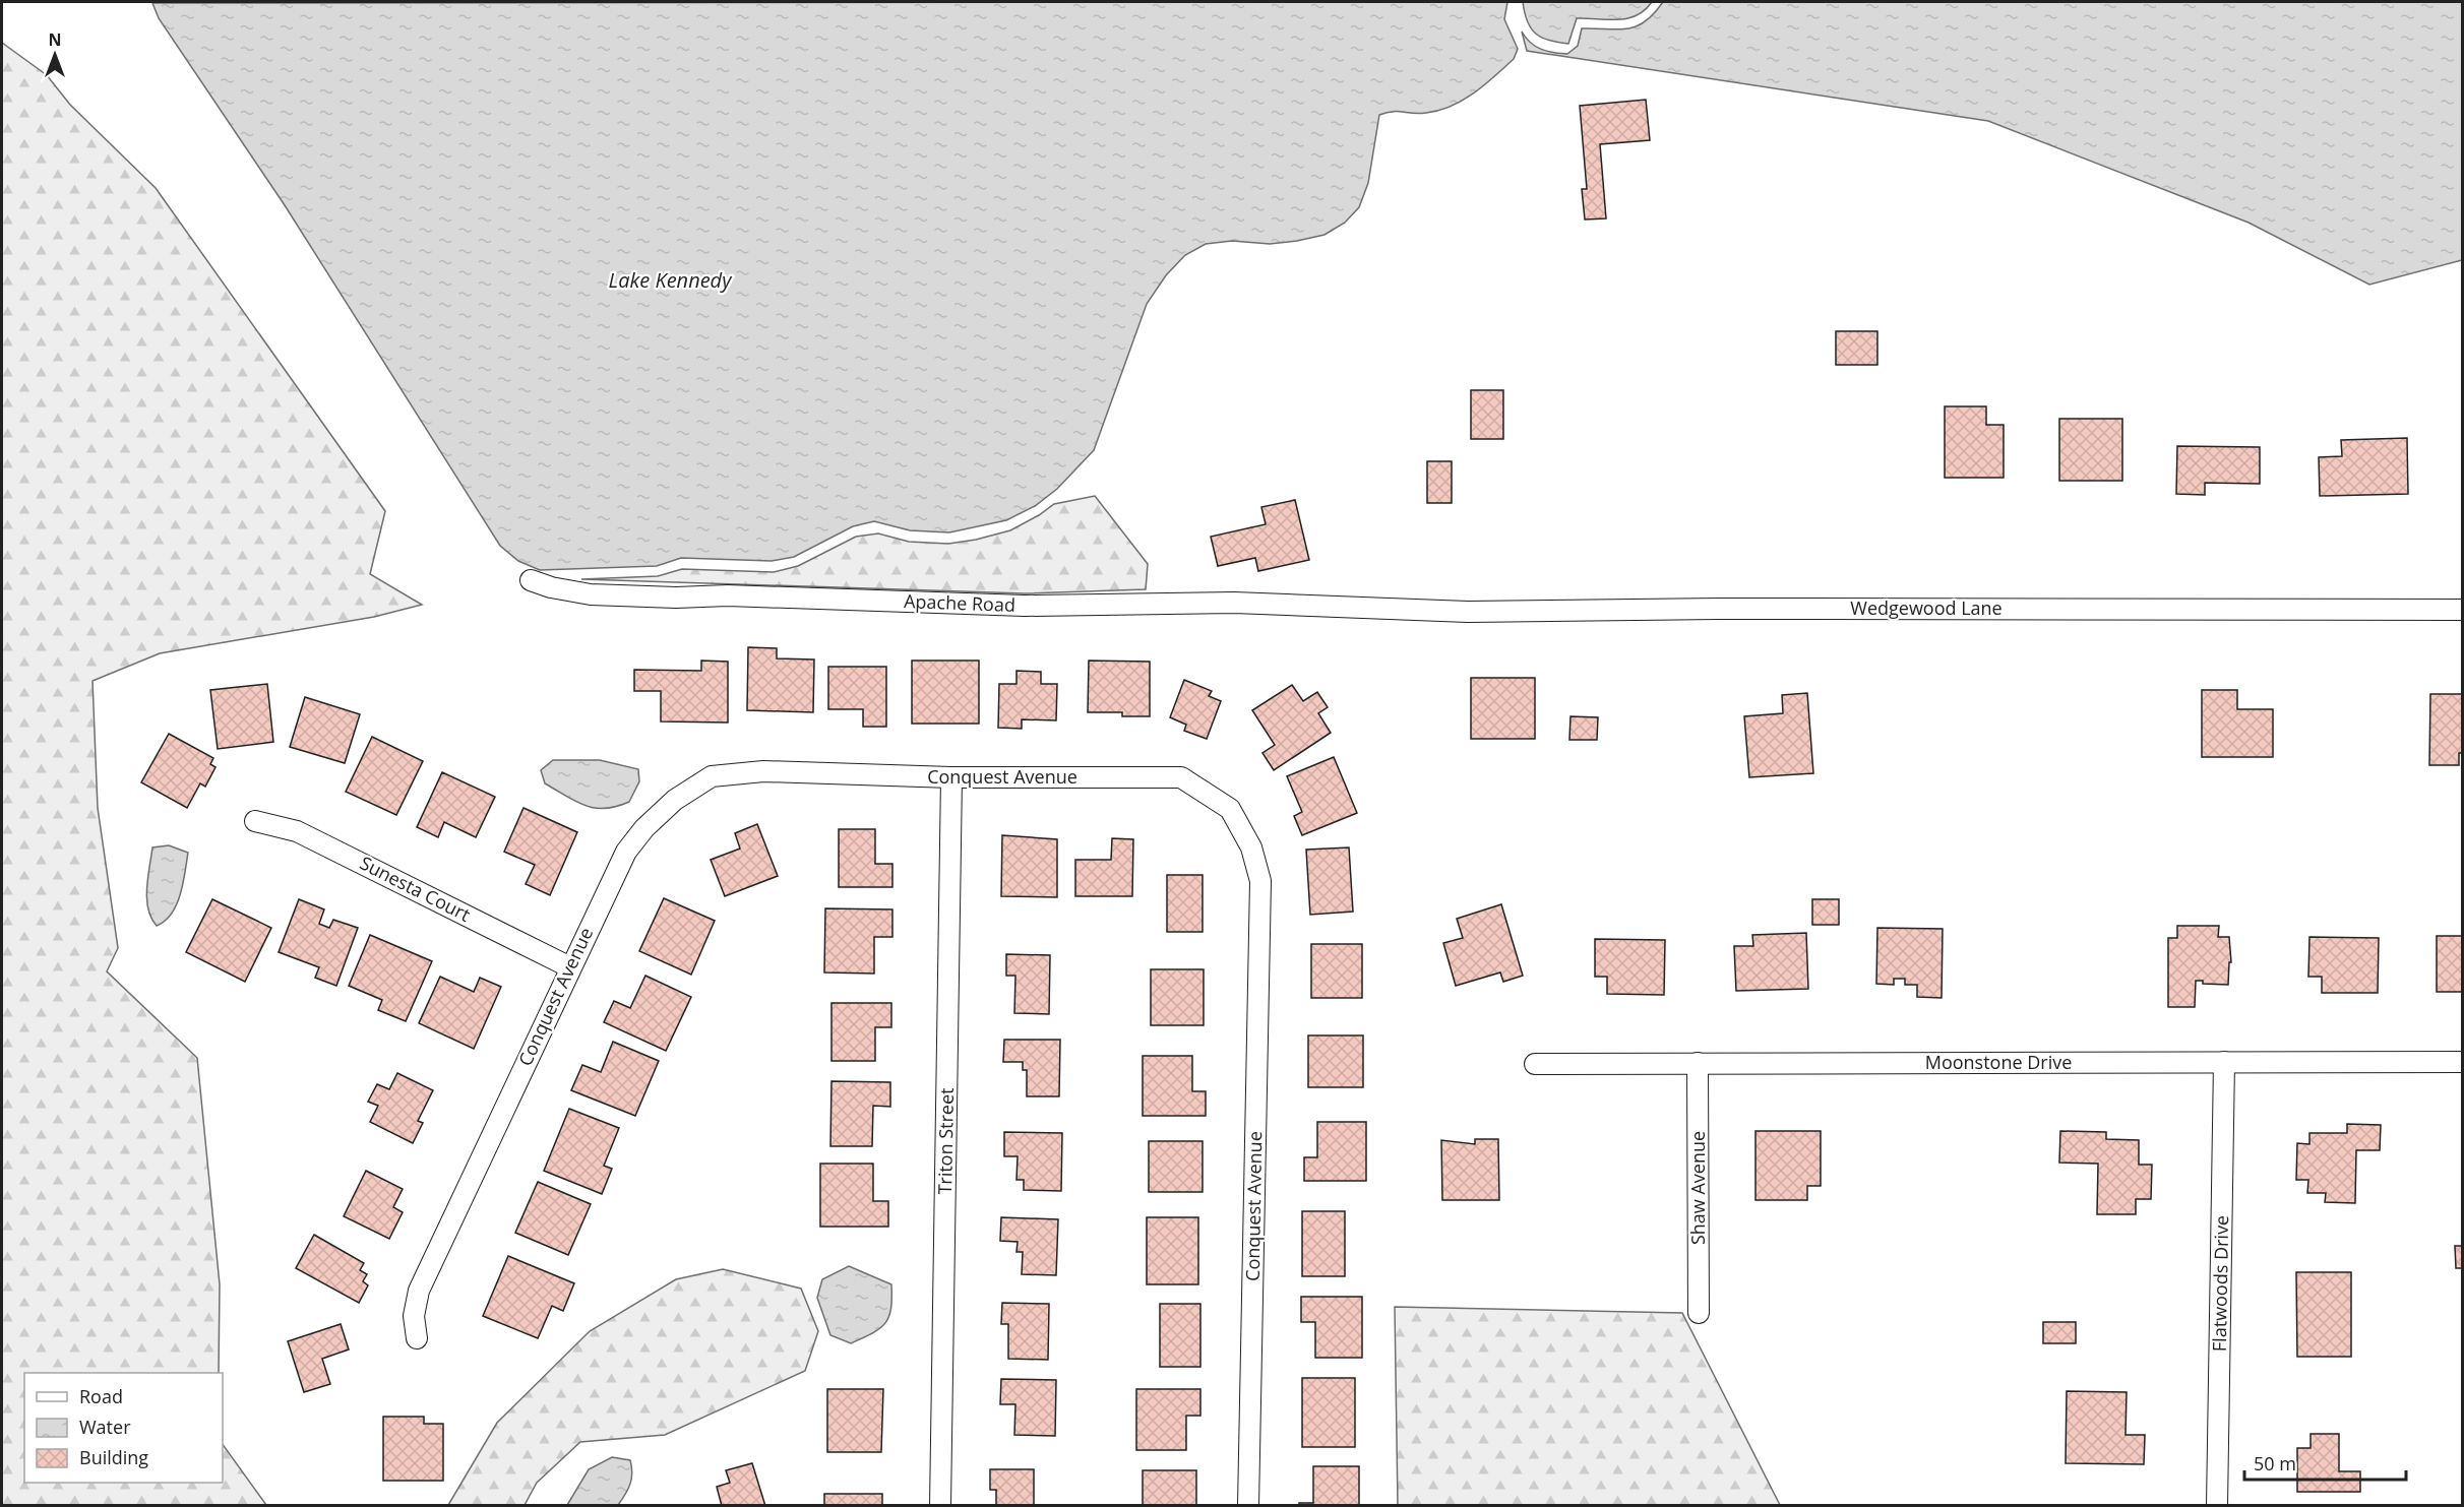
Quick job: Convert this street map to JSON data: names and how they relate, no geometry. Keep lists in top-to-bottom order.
{
  "streets": {
    "street": [
      "Apache Road",
      "Wedgewood Lane",
      "Conquest Avenue",
      "Sunesta Court",
      "Moonstone Drive",
      "Triton Street",
      "Shaw Avenue",
      "Flatwoods Drive"
    ]
  },
  "crossings": [
    ["Apache Road", "Wedgewood Lane"],
    ["Conquest Avenue", "Sunesta Court"],
    ["Conquest Avenue", "Triton Street"],
    ["Moonstone Drive", "Shaw Avenue"],
    ["Moonstone Drive", "Flatwoods Drive"]
  ],
  "water": ["Lake Kennedy"],
  "legend": ["Road", "Water", "Building"],
  "scale_bar": "50 m",
  "north": "top"
}
